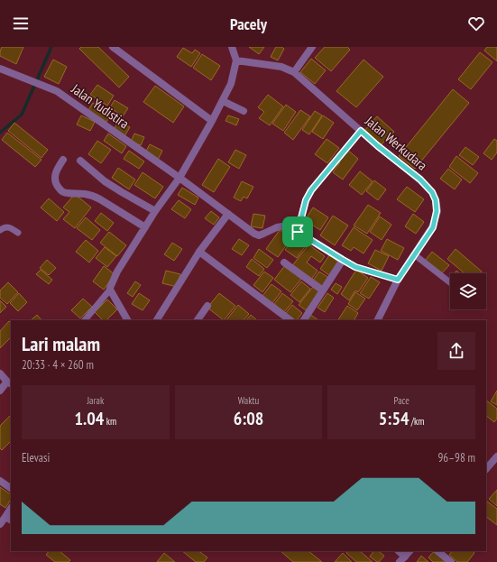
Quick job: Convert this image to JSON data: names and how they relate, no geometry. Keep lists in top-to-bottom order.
{
  "streets": {
    "street": ["Jalan Yudistira", "Jalan Werkudara"]
  },
  "page": {
    "header": "Pacely",
    "heading": ["Lari malam", "20:33 · 4 × 260 m"],
    "stats": [
      ["Jarak", "1.04 km"],
      ["Waktu", "6:08"],
      ["Pace", "5:54 /km"]
    ],
    "chart": ["Elevasi", "96–98 m"]
  }
}
